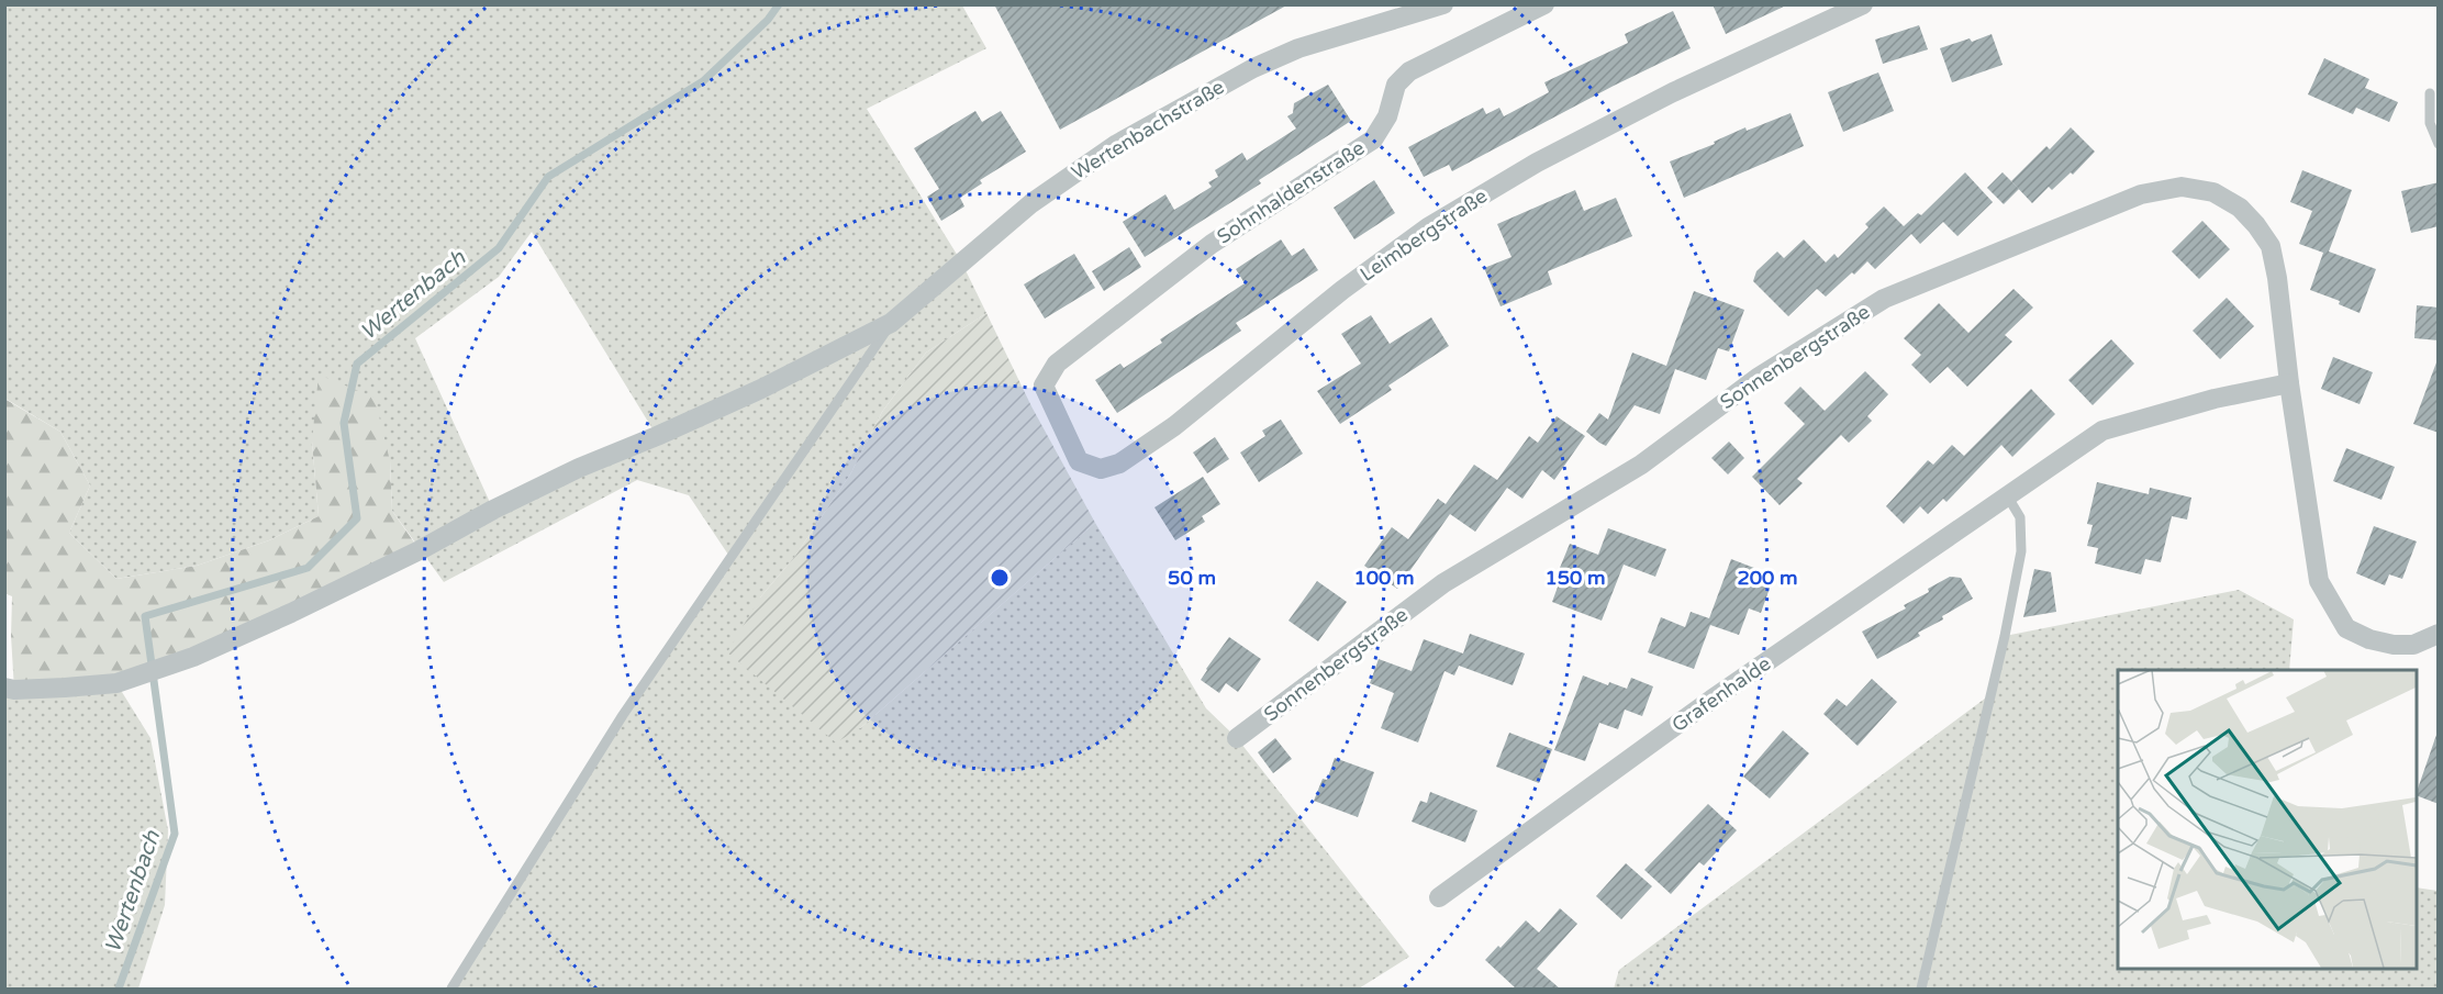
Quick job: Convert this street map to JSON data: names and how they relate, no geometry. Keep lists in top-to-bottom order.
{
  "streets": {
    "street": [
      "Wertenbachstraße",
      "Sohnhaldenstraße",
      "Leimbergstraße",
      "Sonnenbergstraße",
      "Grafenhalde"
    ]
  },
  "crossings": [
    ["Sohnhaldenstraße", "Leimbergstraße"]
  ],
  "water": ["Wertenbach"],
  "rings": [
    "50 m",
    "100 m",
    "150 m",
    "200 m"
  ]
}
